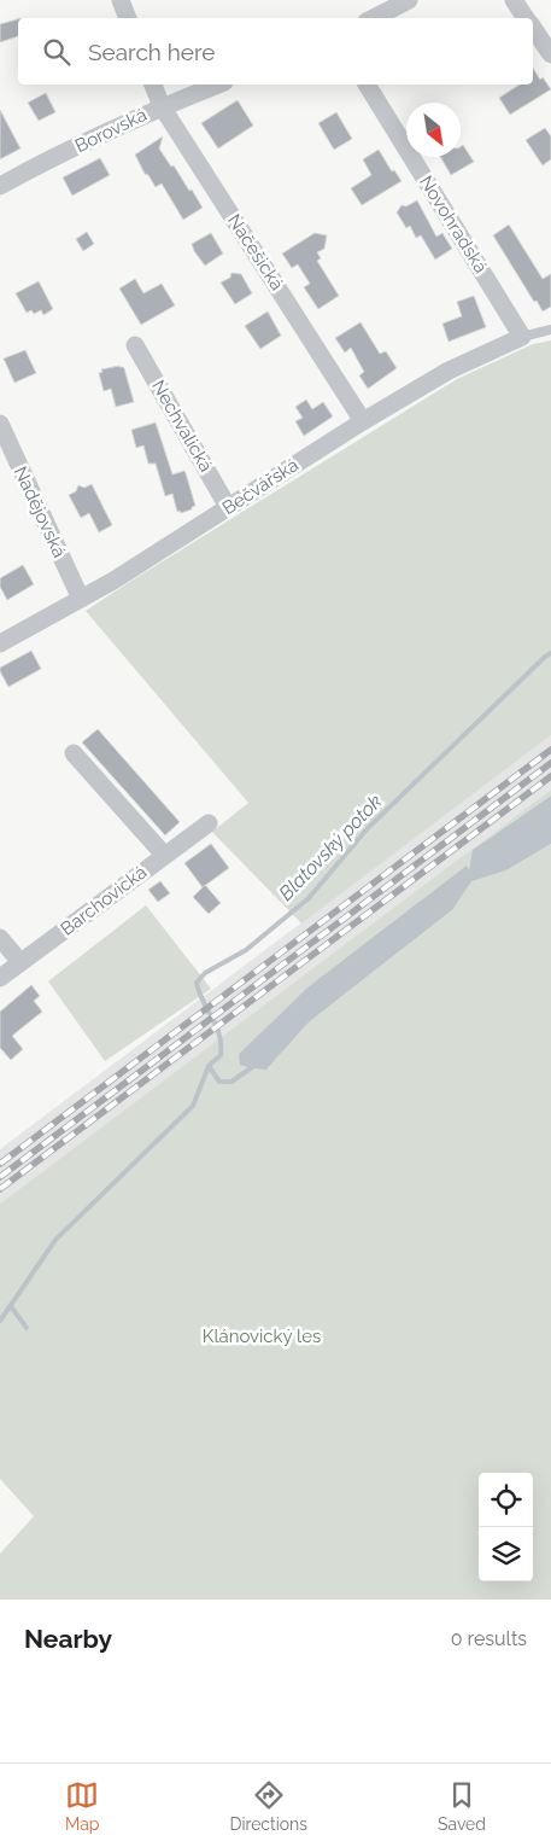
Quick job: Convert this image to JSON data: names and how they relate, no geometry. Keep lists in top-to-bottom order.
{
  "streets": {
    "street": [
      "Borovská",
      "Novohradská",
      "Načešická",
      "Nechvalická",
      "Bečvářská",
      "Nadějovská",
      "Barchovická"
    ]
  },
  "crossings": [
    ["Borovská", "Načešická"],
    ["Novohradská", "Bečvářská"],
    ["Načešická", "Bečvářská"],
    ["Nechvalická", "Bečvářská"],
    ["Bečvářská", "Nadějovská"]
  ],
  "water": ["Blatovský potok"],
  "parks": ["Klánovický les"],
  "north": "bottom right",
  "page": {
    "search": "Search here",
    "heading": ["Nearby", "0 results"],
    "nav": ["Map", "Directions", "Saved"]
  }
}
